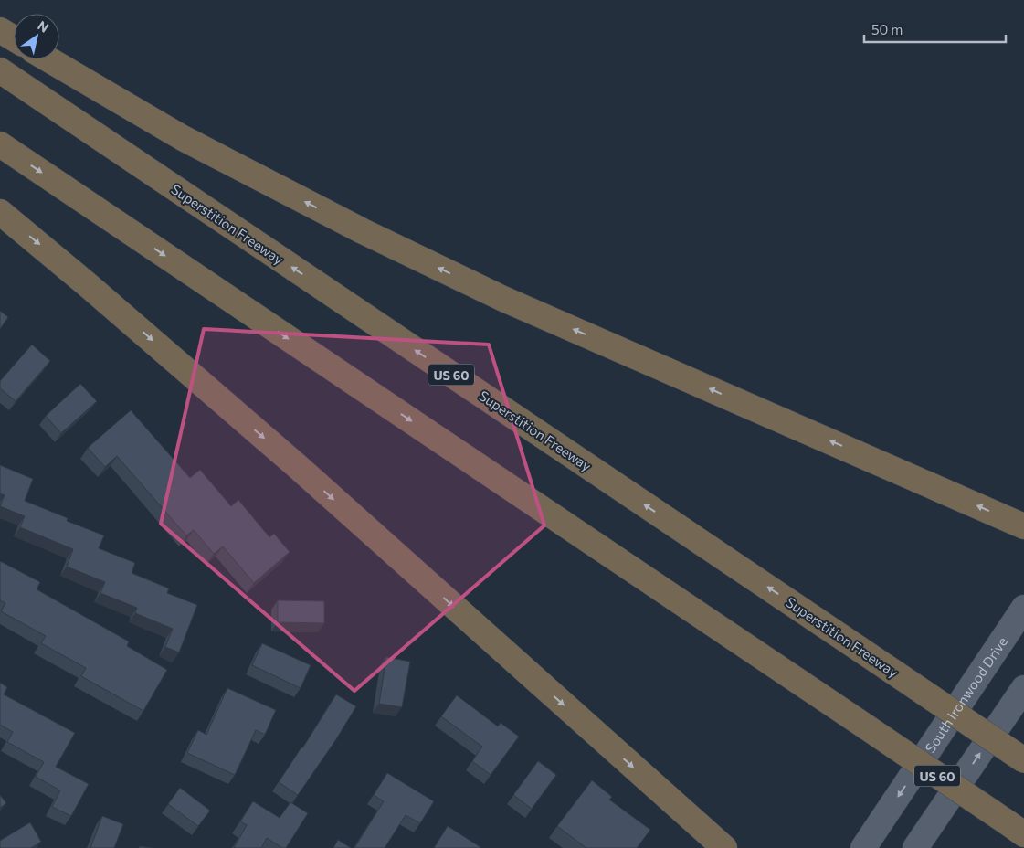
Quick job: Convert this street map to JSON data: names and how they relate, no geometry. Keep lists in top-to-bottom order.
{
  "streets": {
    "highway": ["Superstition Freeway", "US 60"],
    "main road": ["South Ironwood Drive"]
  },
  "scale_bar": "50 m",
  "north": "top right"
}
